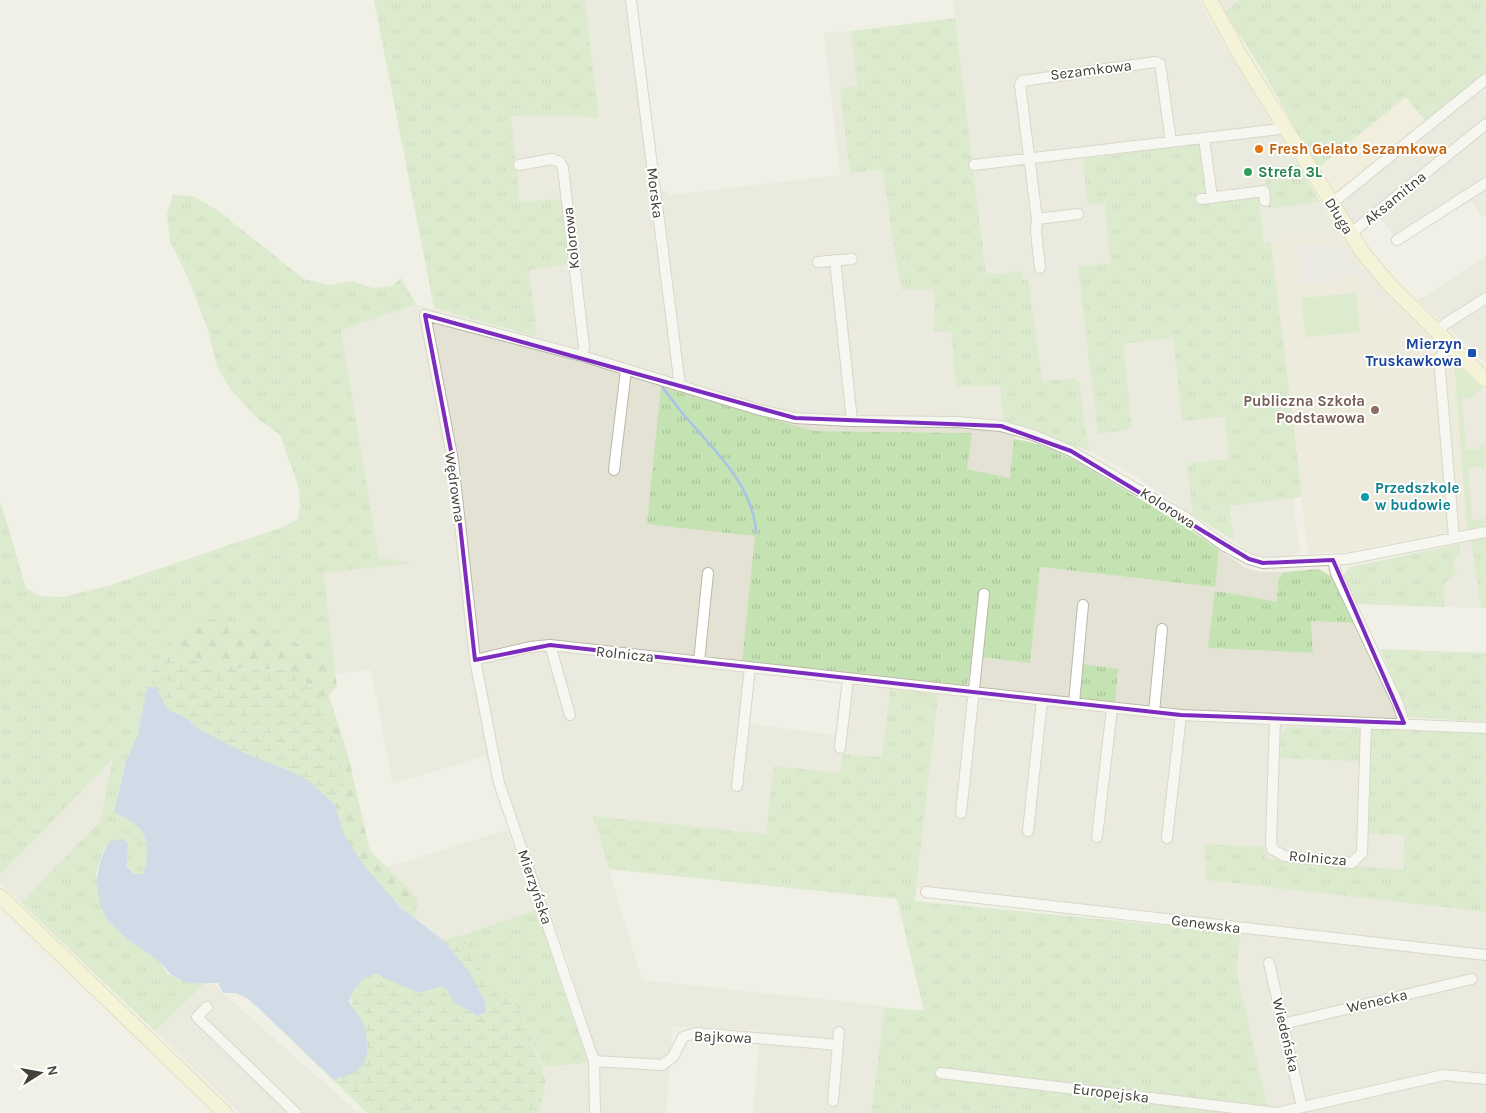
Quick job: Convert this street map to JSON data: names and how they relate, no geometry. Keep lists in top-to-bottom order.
{
  "streets": {
    "street": [
      "Sezamkowa",
      "Morska",
      "Aksamitna",
      "Długa",
      "Kolorowa",
      "Wędrowna",
      "Rolnicza",
      "Mierzyńska",
      "Genewska",
      "Wenecka",
      "Wiedeńska",
      "Bajkowa",
      "Europejska"
    ]
  },
  "crossings": [
    ["Morska", "Kolorowa"],
    ["Aksamitna", "Długa"],
    ["Kolorowa", "Wędrowna"],
    ["Wędrowna", "Rolnicza"],
    ["Wędrowna", "Mierzyńska"],
    ["Rolnicza", "Mierzyńska"],
    ["Mierzyńska", "Bajkowa"],
    ["Wenecka", "Wiedeńska"],
    ["Wiedeńska", "Europejska"]
  ],
  "places": {
    "other": [
      "Fresh Gelato Sezamkowa",
      "Strefa 3L",
      "Publiczna Szkoła Podstawowa",
      "Przedszkole w budowie"
    ],
    "transit": ["Mierzyn Truskawkowa"]
  },
  "north": "right"
}
